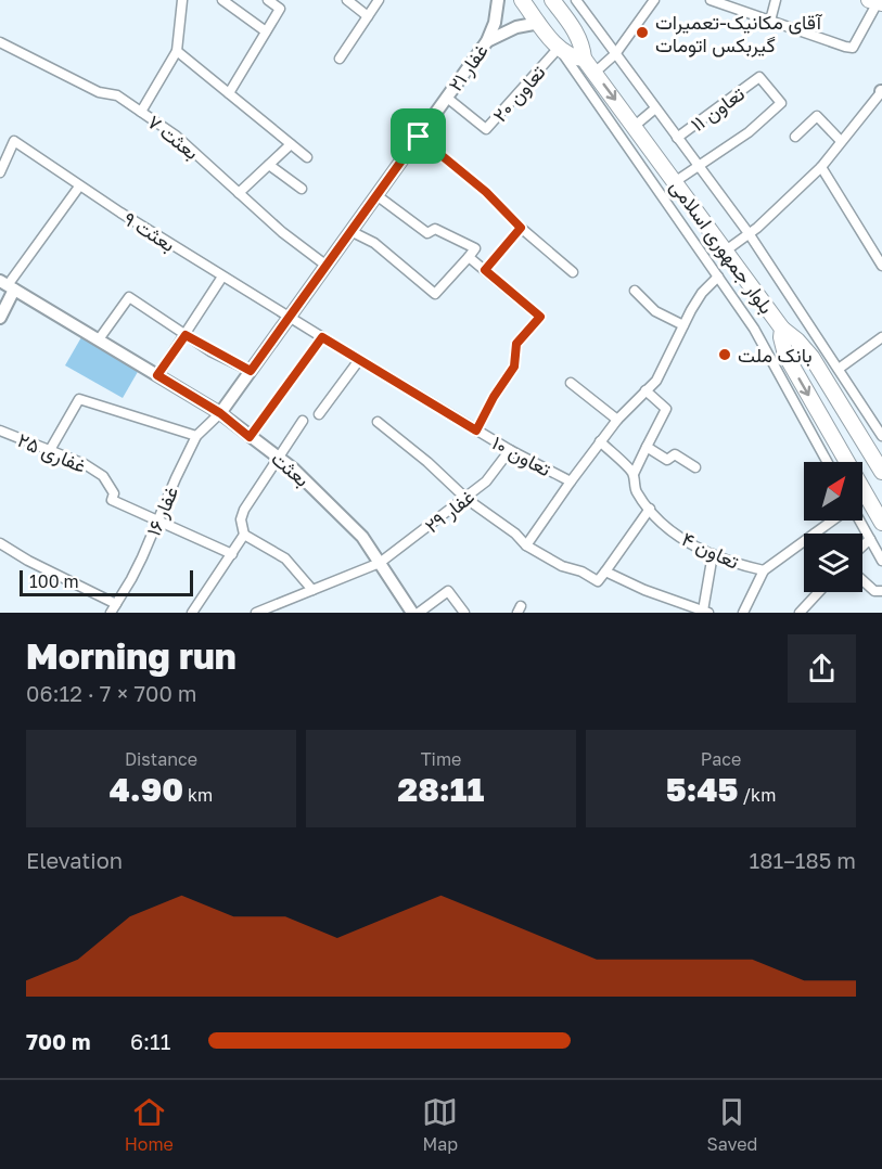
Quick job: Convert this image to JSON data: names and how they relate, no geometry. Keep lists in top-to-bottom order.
{
  "streets": {
    "main road": ["بلوار جمهوری اسلامی"],
    "street": [
      "غفار ۲۱",
      "تعاون ۲۰",
      "تعاون ۱۱",
      "بعثت ۷",
      "بعثت ۹",
      "غفاری ۲۵",
      "تعاون ۱۰",
      "بعثت",
      "غفار ۱۶",
      "غفار ۲۹",
      "تعاون ۴"
    ]
  },
  "crossings": [
    ["غفار ۲۱", "تعاون ۲۰"],
    ["غفار ۲۱", "بعثت ۷"],
    ["غفار ۲۱", "بعثت ۹"],
    ["غفار ۲۱", "تعاون ۱۰"],
    ["غفار ۲۱", "بعثت"],
    ["غفار ۲۱", "غفار ۱۶"],
    ["تعاون ۲۰", "بلوار جمهوری اسلامی"],
    ["بعثت ۹", "تعاون ۱۰"],
    ["غفاری ۲۵", "غفار ۱۶"],
    ["تعاون ۱۰", "غفار ۲۹"],
    ["تعاون ۱۰", "تعاون ۴"],
    ["بعثت", "غفار ۱۶"],
    ["بعثت", "غفار ۲۹"]
  ],
  "places": ["آقای مکانیک-تعمیرات گیربکس اتومات", "بانک ملت"],
  "scale_bar": "100 m",
  "north": "top right",
  "page": {
    "scale": "100 m",
    "heading": ["Morning run", "06:12 · 7 × 700 m"],
    "stats": [
      ["Distance", "4.90 km"],
      ["Time", "28:11"],
      ["Pace", "5:45 /km"]
    ],
    "chart": ["Elevation", "181–185 m"],
    "list": [
      {
        "name": "700 m",
        "note": "6:11"
      }
    ],
    "tabs": ["Home", "Map", "Saved"]
  }
}
